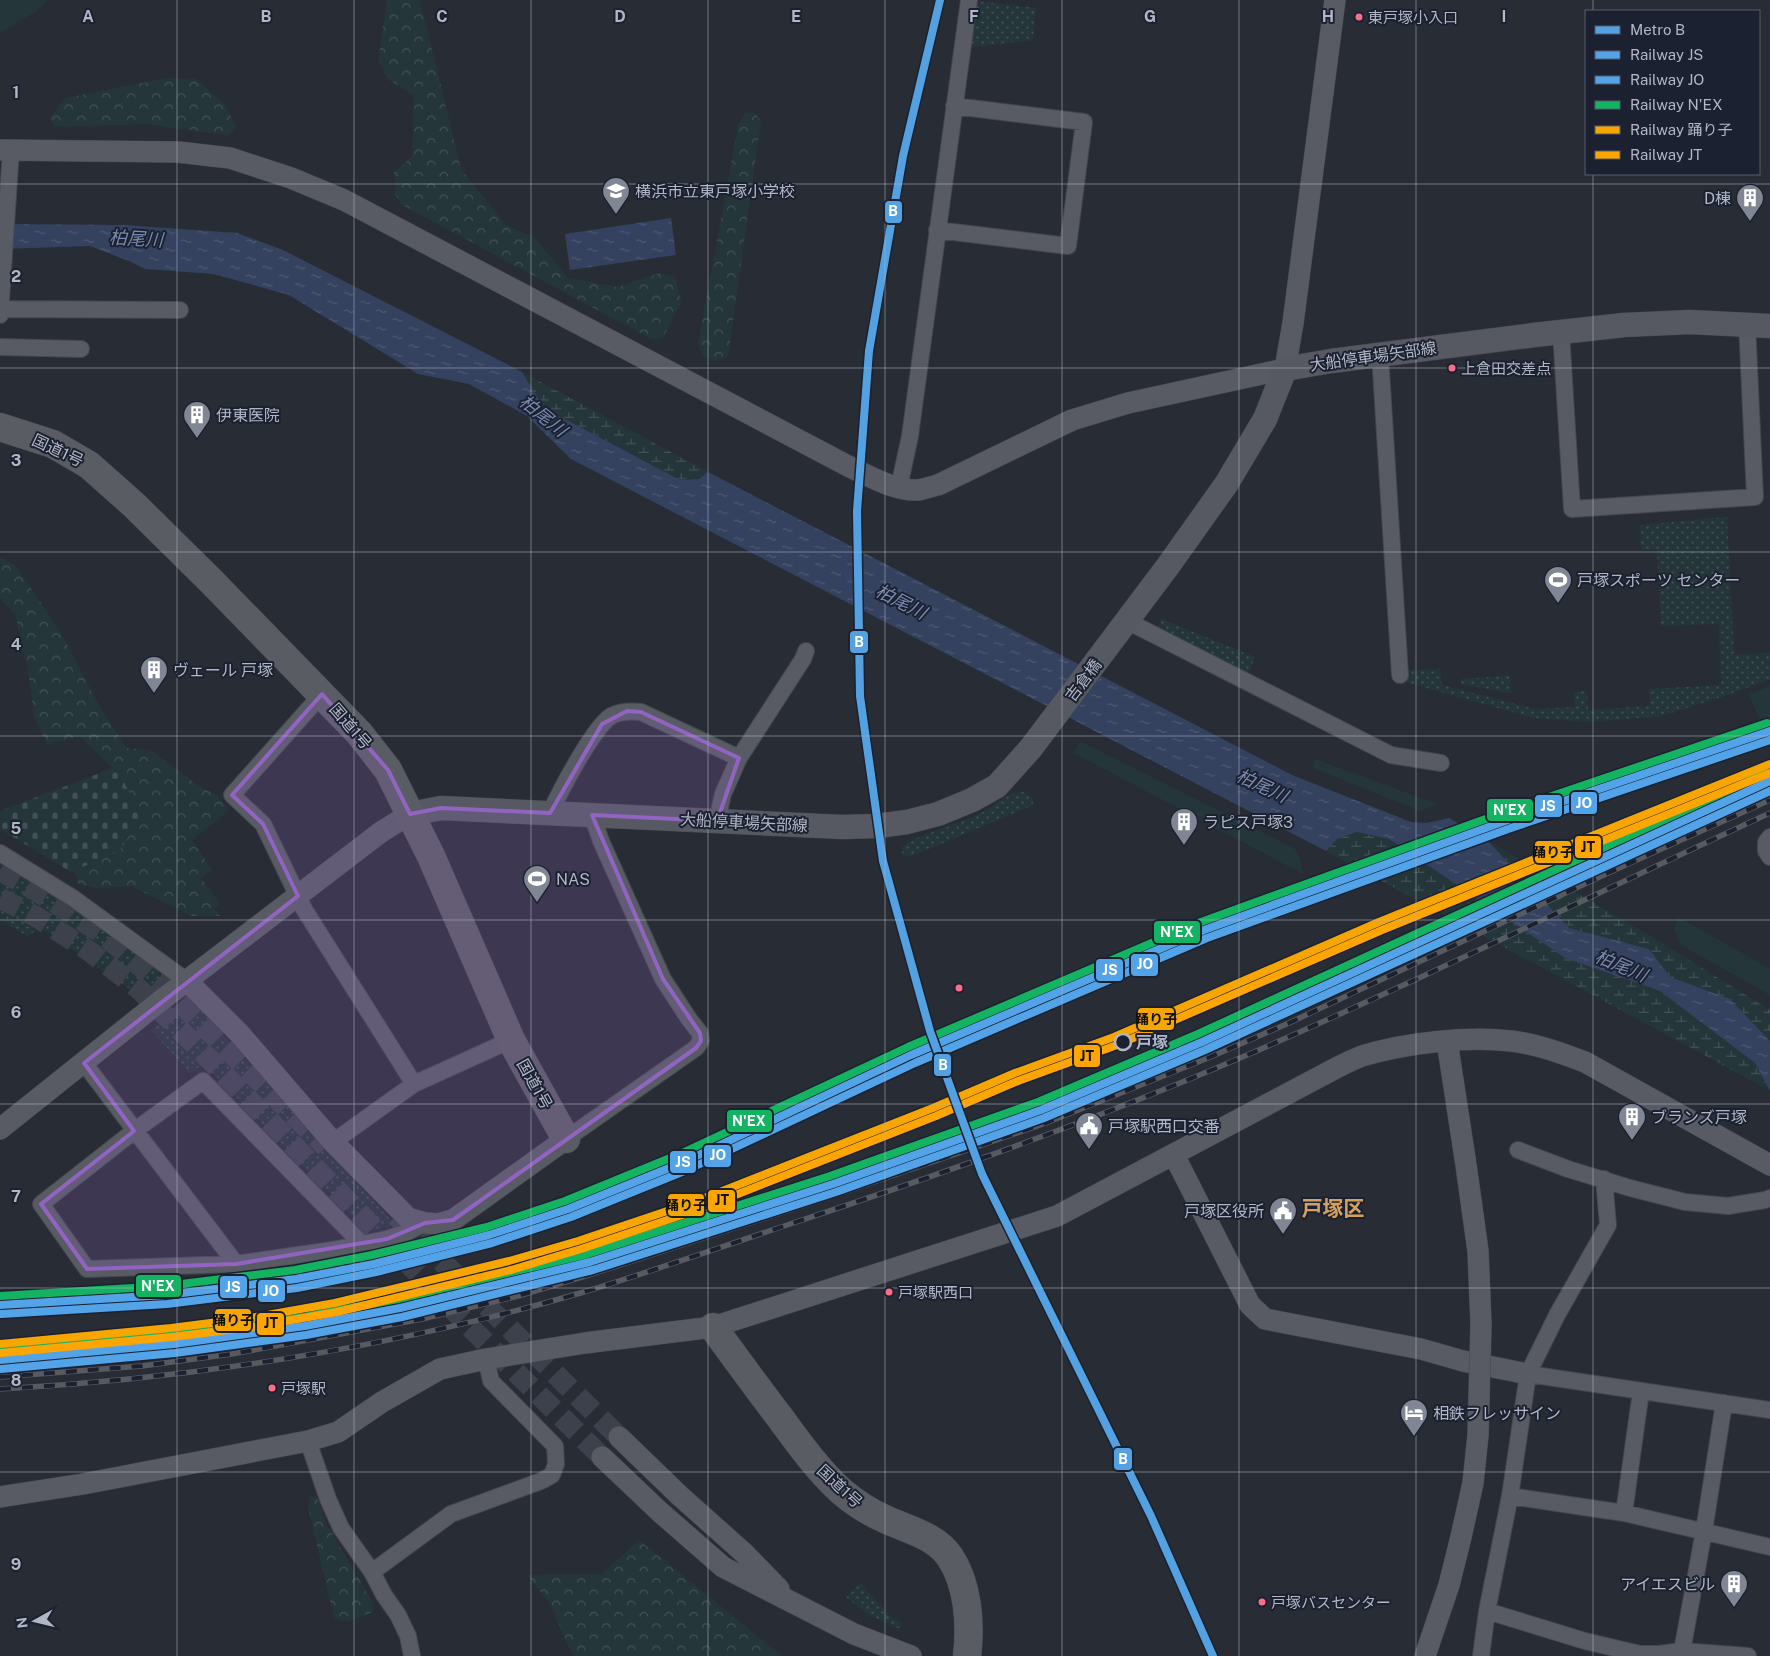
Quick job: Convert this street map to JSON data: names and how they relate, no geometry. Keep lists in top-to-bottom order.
{
  "streets": {
    "highway": ["国道1号"],
    "main road": ["大船停車場矢部線", "吉倉橋"]
  },
  "crossings": [
    ["大船停車場矢部線", "国道1号"],
    ["大船停車場矢部線", "吉倉橋"]
  ],
  "districts": ["戸塚区"],
  "water": ["柏尾川"],
  "places": {
    "other": [
      "東戸塚小入口",
      "上倉田交差点",
      "戸塚",
      "戸塚駅西口",
      "戸塚駅",
      "戸塚バスセンター"
    ],
    "school or university": ["横浜市立東戸塚小学校"],
    "building": [
      "D棟",
      "伊東医院",
      "ヴェール 戸塚",
      "ラピス戸塚3",
      "ブランズ戸塚",
      "アイエスビル"
    ],
    "sports": ["戸塚スポーツ センター", "NAS"],
    "public building": ["戸塚駅西口交番", "戸塚区役所"],
    "hotel": ["相鉄フレッサイン"]
  },
  "lines": [
    "metro line B",
    "rail line N'EX",
    "rail line JS",
    "rail line JO",
    "rail line 踊り子",
    "rail line JT"
  ],
  "legend": [
    "Metro B",
    "Railway JS",
    "Railway JO",
    "Railway N'EX",
    "Railway 踊り子",
    "Railway JT"
  ],
  "north": "left",
  "grid": {
    "columns": [
      "A",
      "B",
      "C",
      "D",
      "E",
      "F",
      "G",
      "H",
      "I"
    ],
    "rows": [
      "1",
      "2",
      "3",
      "4",
      "5",
      "6",
      "7",
      "8",
      "9"
    ]
  }
}
